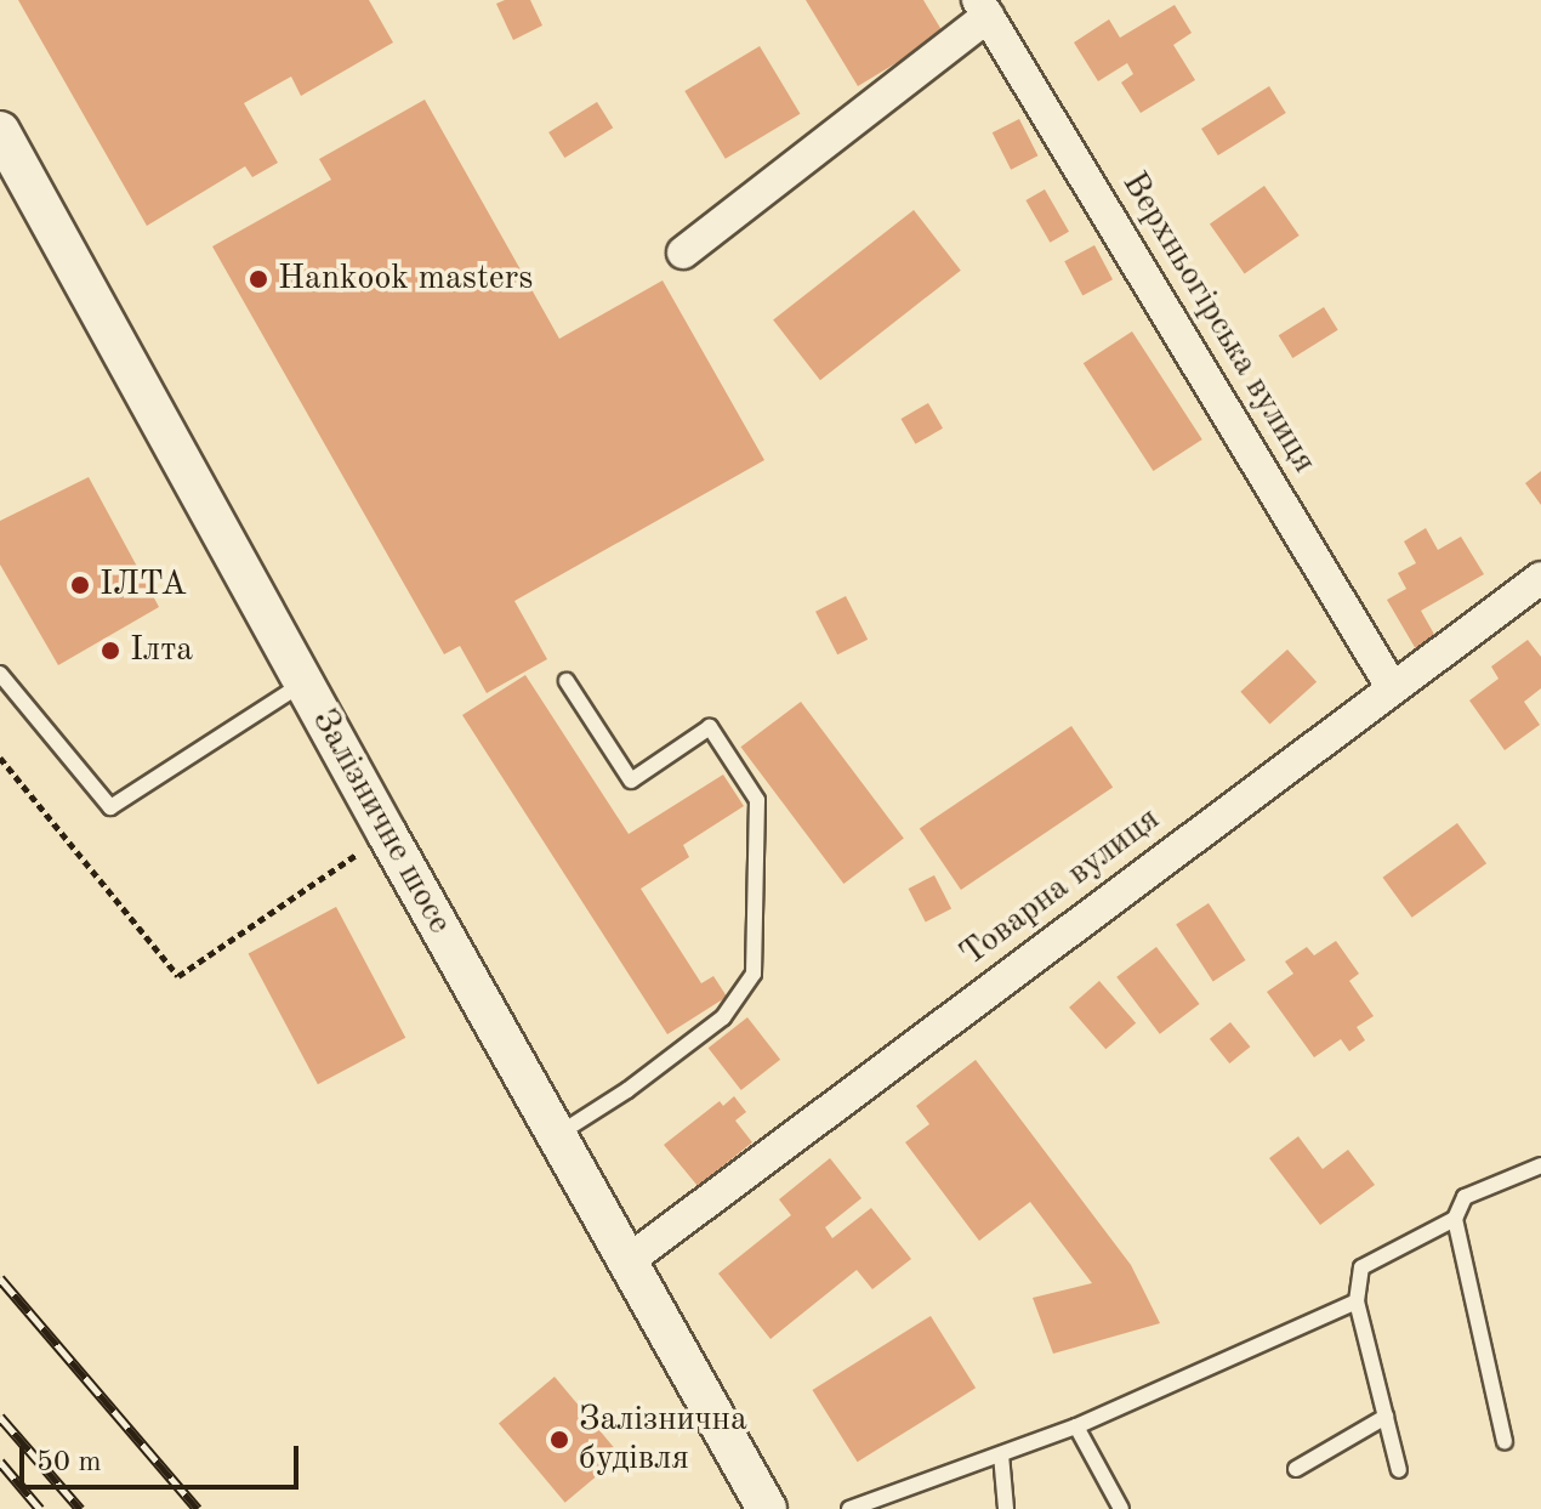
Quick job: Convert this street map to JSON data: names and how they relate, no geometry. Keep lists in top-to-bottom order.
{
  "streets": {
    "street": ["Верхньогірська вулиця", "Залізничне шосе", "Товарна вулиця"]
  },
  "crossings": [
    ["Верхньогірська вулиця", "Товарна вулиця"],
    ["Залізничне шосе", "Товарна вулиця"]
  ],
  "places": [
    "Hankook masters",
    "ІЛТА",
    "Ілта",
    "Залізнична будівля"
  ],
  "scale_bar": "50 m"
}
